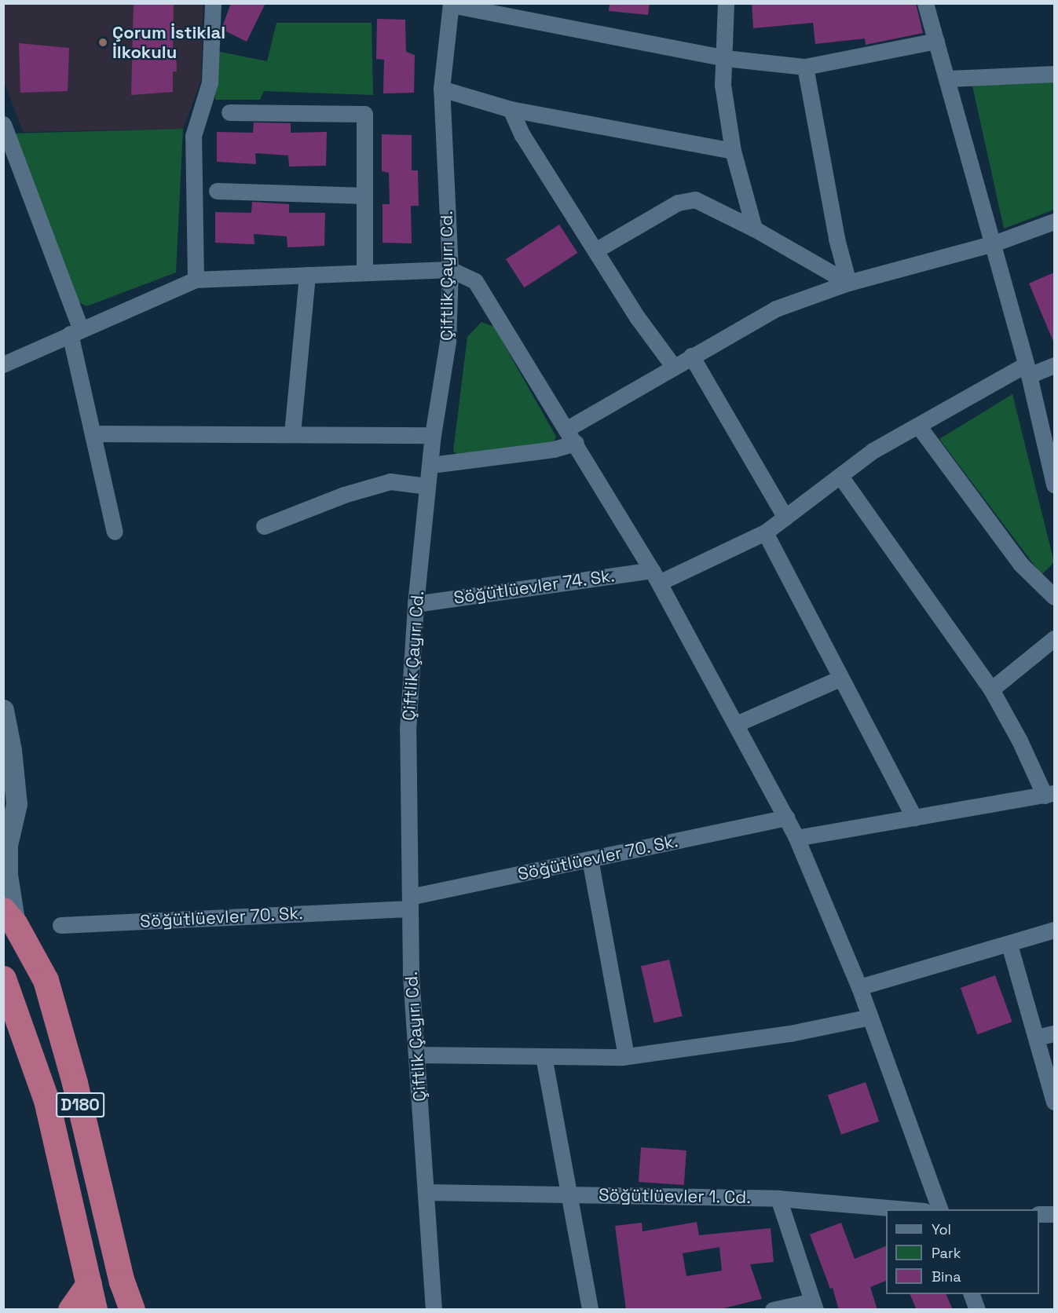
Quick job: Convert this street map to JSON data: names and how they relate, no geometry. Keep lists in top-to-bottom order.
{
  "streets": {
    "highway": ["D180"],
    "street": [
      "Çiftlik Çayırı Cd.",
      "Söğütlüevler 74. Sk.",
      "Söğütlüevler 70. Sk.",
      "Söğütlüevler 1. Cd."
    ]
  },
  "crossings": [
    ["Çiftlik Çayırı Cd.", "Söğütlüevler 74. Sk."],
    ["Çiftlik Çayırı Cd.", "Söğütlüevler 70. Sk."],
    ["Çiftlik Çayırı Cd.", "Söğütlüevler 1. Cd."]
  ],
  "places": ["Çorum İstiklal İlkokulu"],
  "legend": ["Yol", "Park", "Bina"]
}
